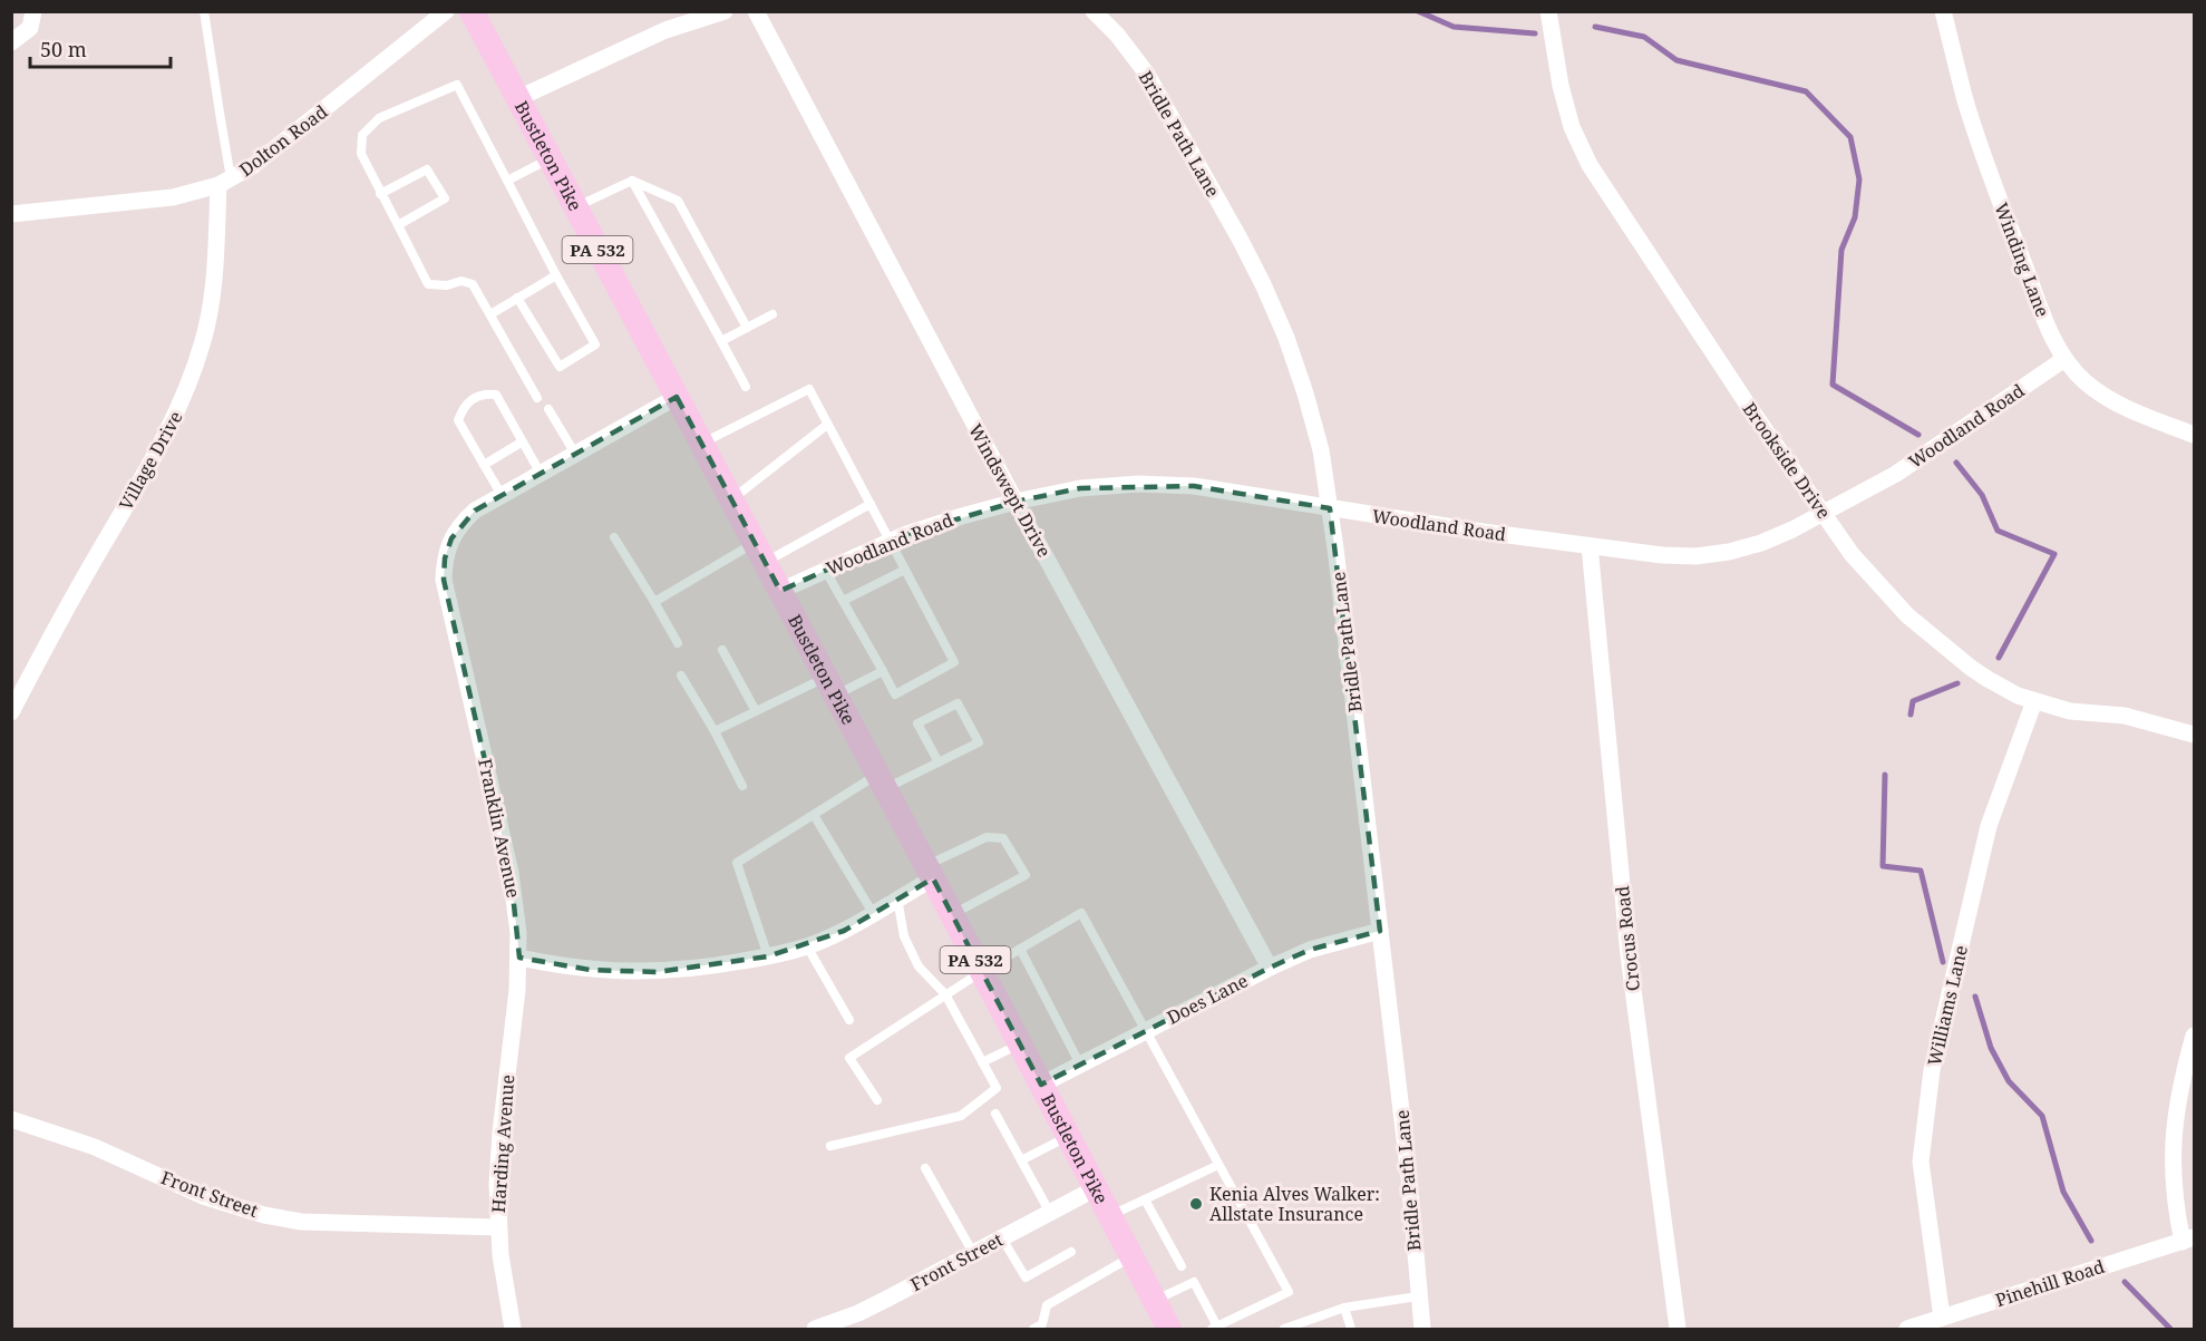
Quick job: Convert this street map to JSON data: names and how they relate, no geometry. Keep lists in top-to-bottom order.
{
  "streets": {
    "main road": ["Bustleton Pike", "PA 532"],
    "street": [
      "Bridle Path Lane",
      "Dolton Road",
      "Winding Lane",
      "Woodland Road",
      "Village Drive",
      "Brookside Drive",
      "Windswept Drive",
      "Franklin Avenue",
      "Crocus Road",
      "Does Lane",
      "Williams Lane",
      "Harding Avenue",
      "Front Street",
      "Pinehill Road"
    ]
  },
  "crossings": [
    ["Bridle Path Lane", "Woodland Road"],
    ["Bridle Path Lane", "Does Lane"],
    ["Dolton Road", "Village Drive"],
    ["Bustleton Pike", "Woodland Road"],
    ["Bustleton Pike", "Franklin Avenue"],
    ["Bustleton Pike", "Does Lane"],
    ["Bustleton Pike", "Front Street"],
    ["Winding Lane", "Woodland Road"],
    ["Woodland Road", "Brookside Drive"],
    ["Woodland Road", "Windswept Drive"],
    ["Woodland Road", "Crocus Road"],
    ["Brookside Drive", "Williams Lane"],
    ["Windswept Drive", "Does Lane"],
    ["Franklin Avenue", "Harding Avenue"],
    ["Williams Lane", "Pinehill Road"],
    ["Harding Avenue", "Front Street"]
  ],
  "places": ["Kenia Alves Walker: Allstate Insurance"],
  "scale_bar": "50 m"
}
